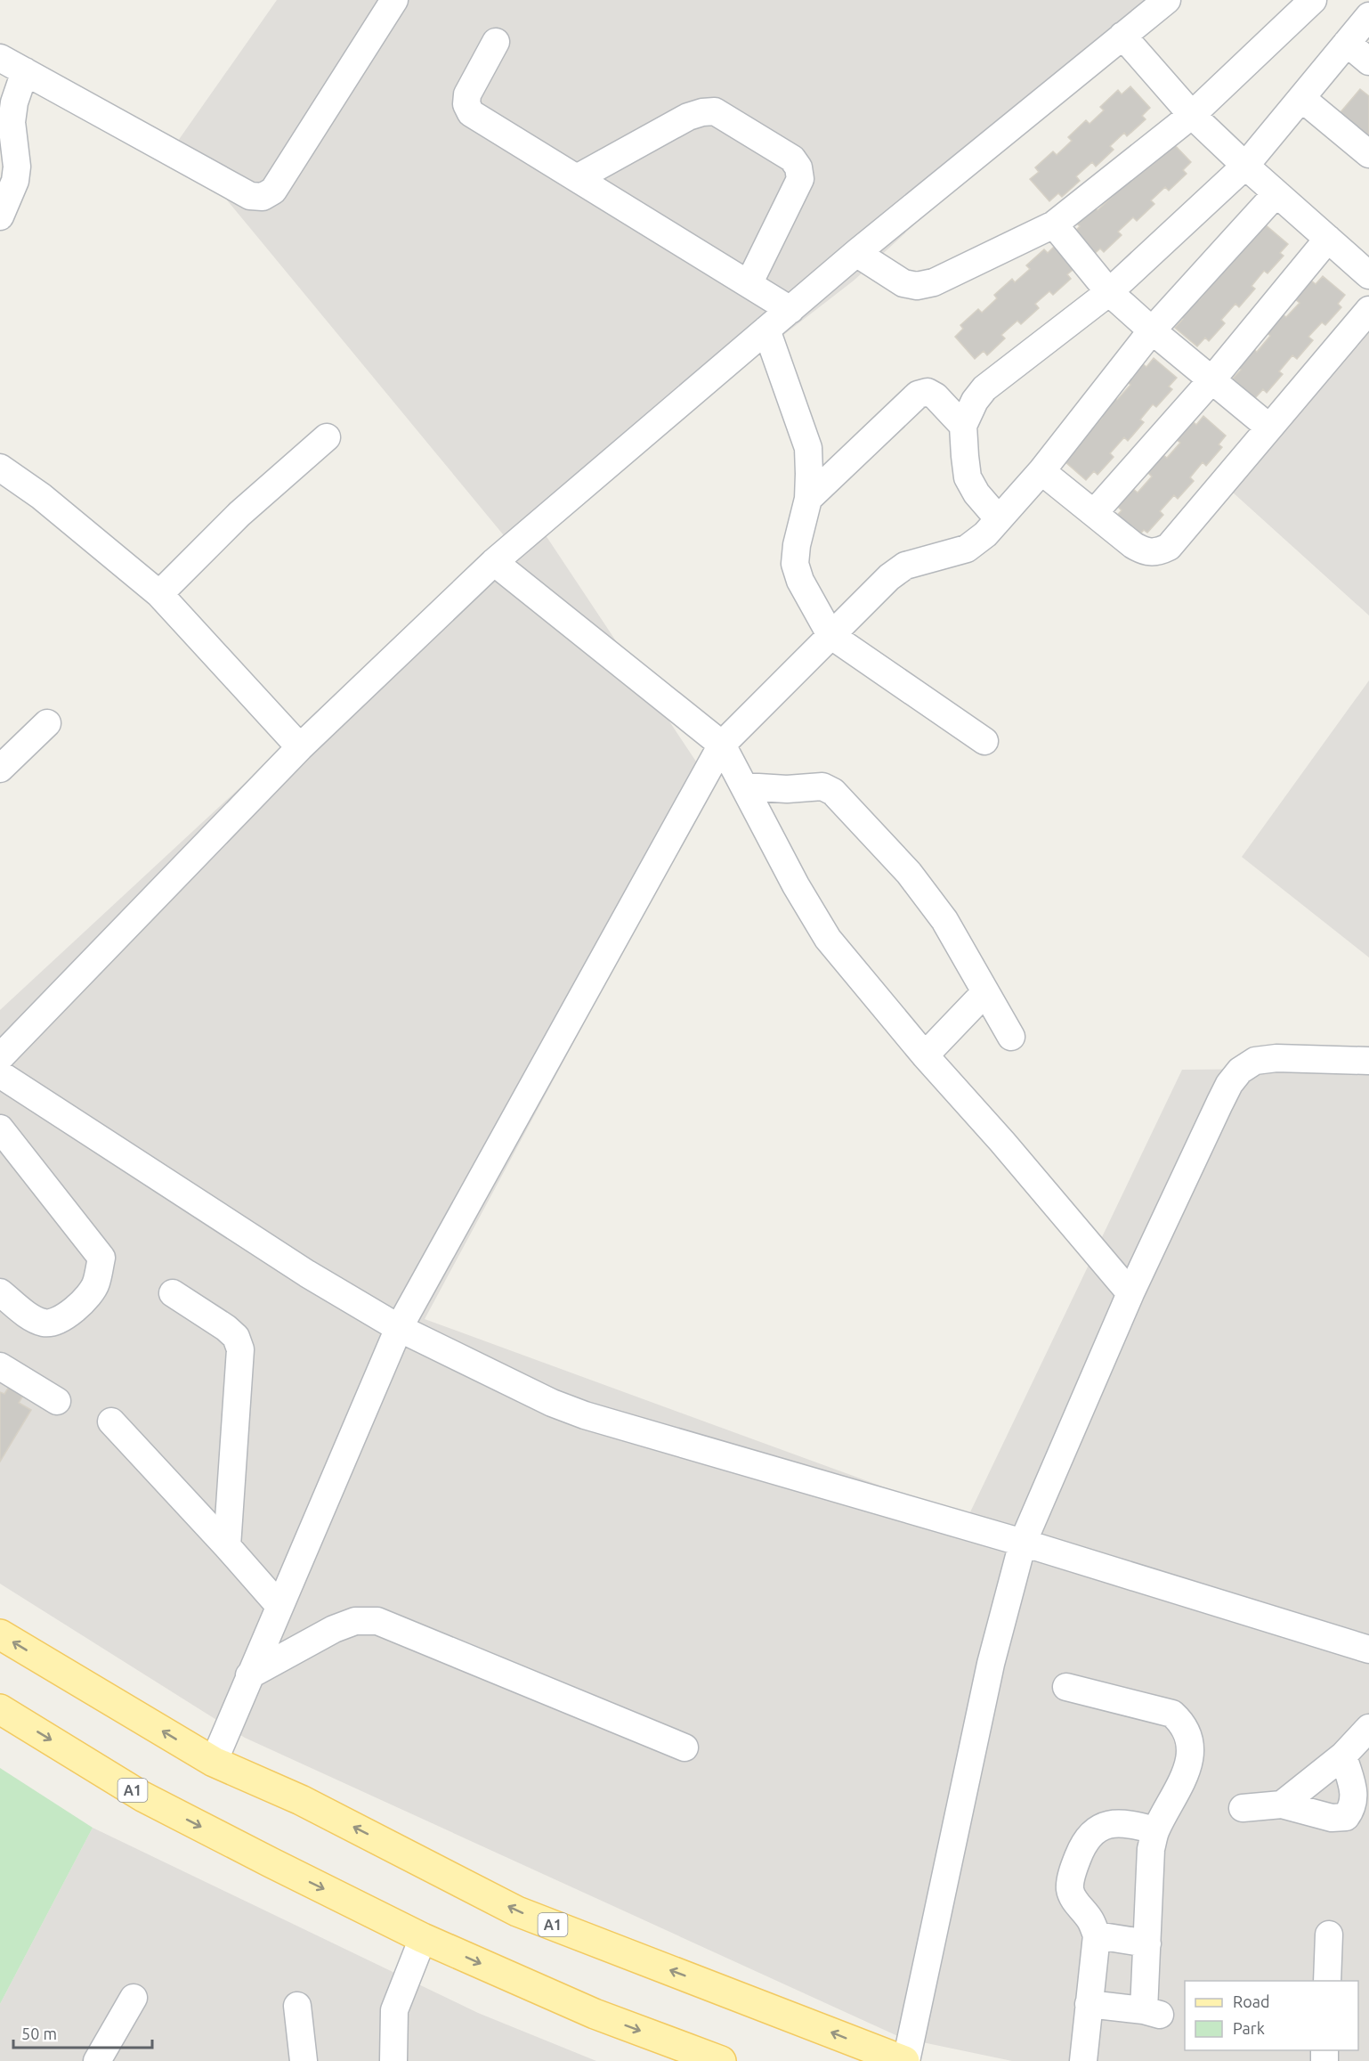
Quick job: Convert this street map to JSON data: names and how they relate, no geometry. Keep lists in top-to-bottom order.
{
  "streets": {
    "main road": ["A1"]
  },
  "legend": ["Road", "Park"],
  "scale_bar": "50 m"
}
